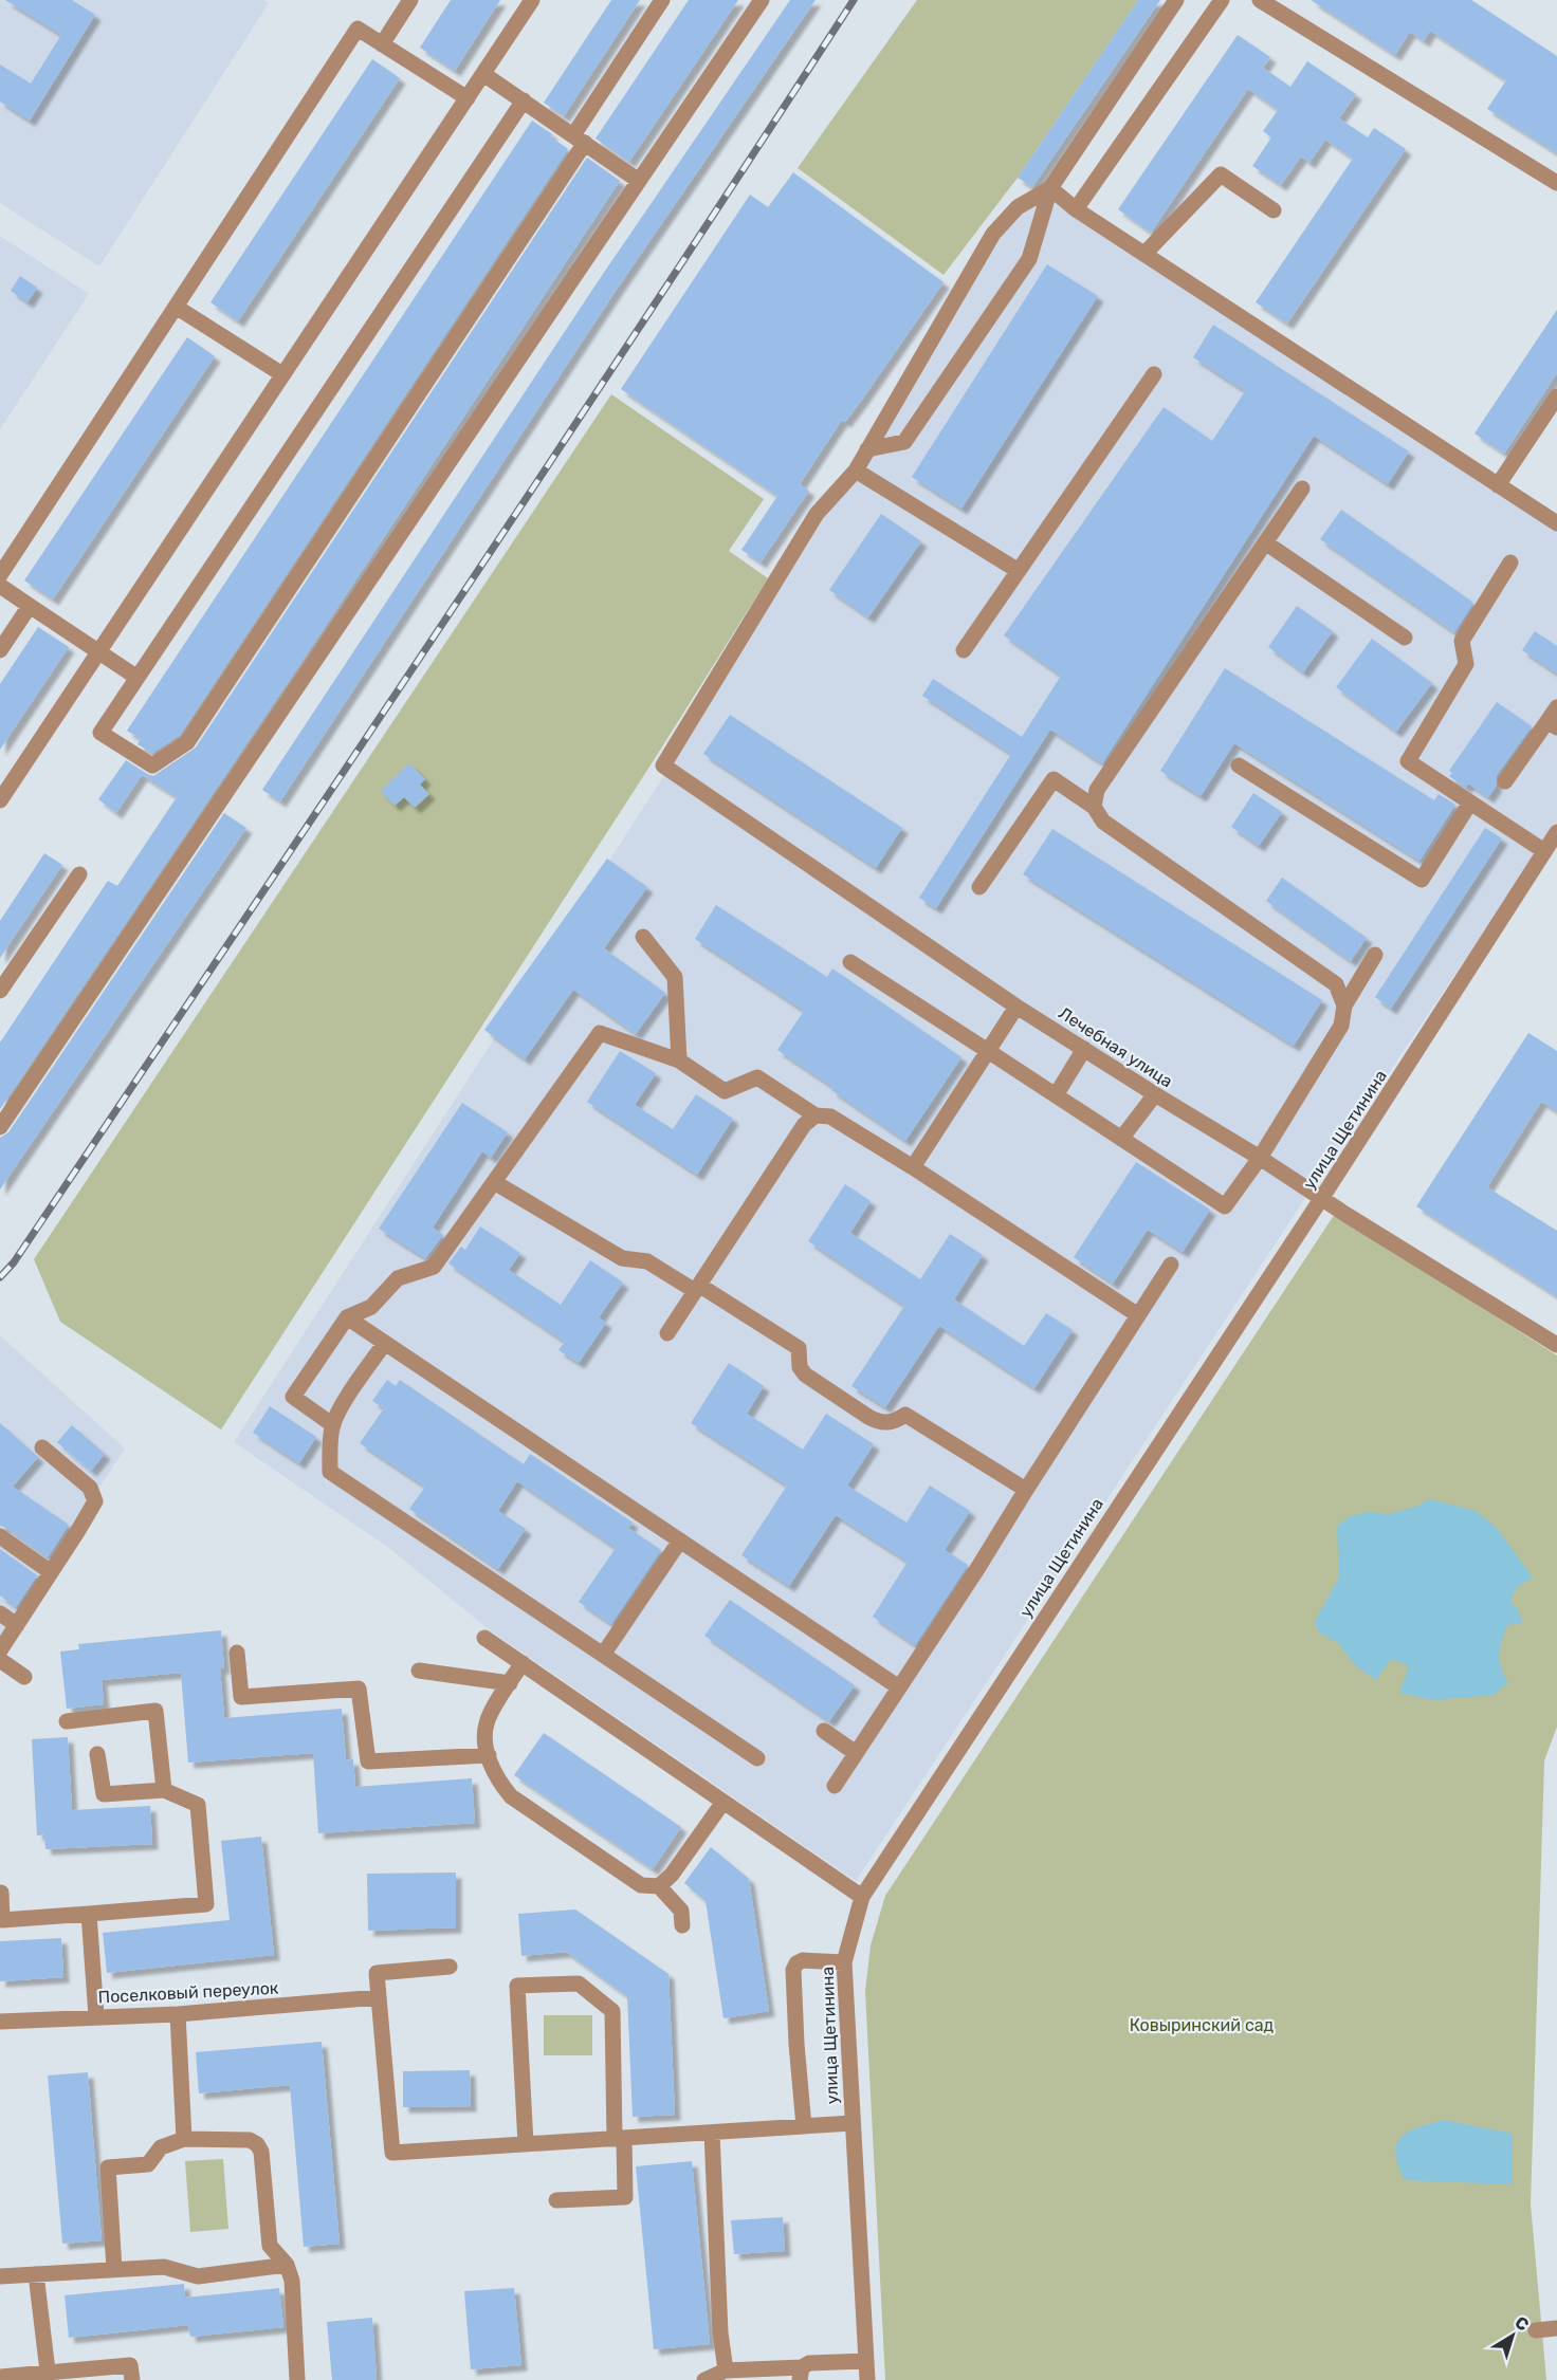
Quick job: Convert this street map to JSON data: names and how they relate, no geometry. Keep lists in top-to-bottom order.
{
  "streets": {
    "street": ["Лечебная улица", "улица Щетинина", "Поселковый переулок"]
  },
  "crossings": [
    ["Лечебная улица", "улица Щетинина"]
  ],
  "parks": ["Ковыринский сад"],
  "north": "top right"
}
